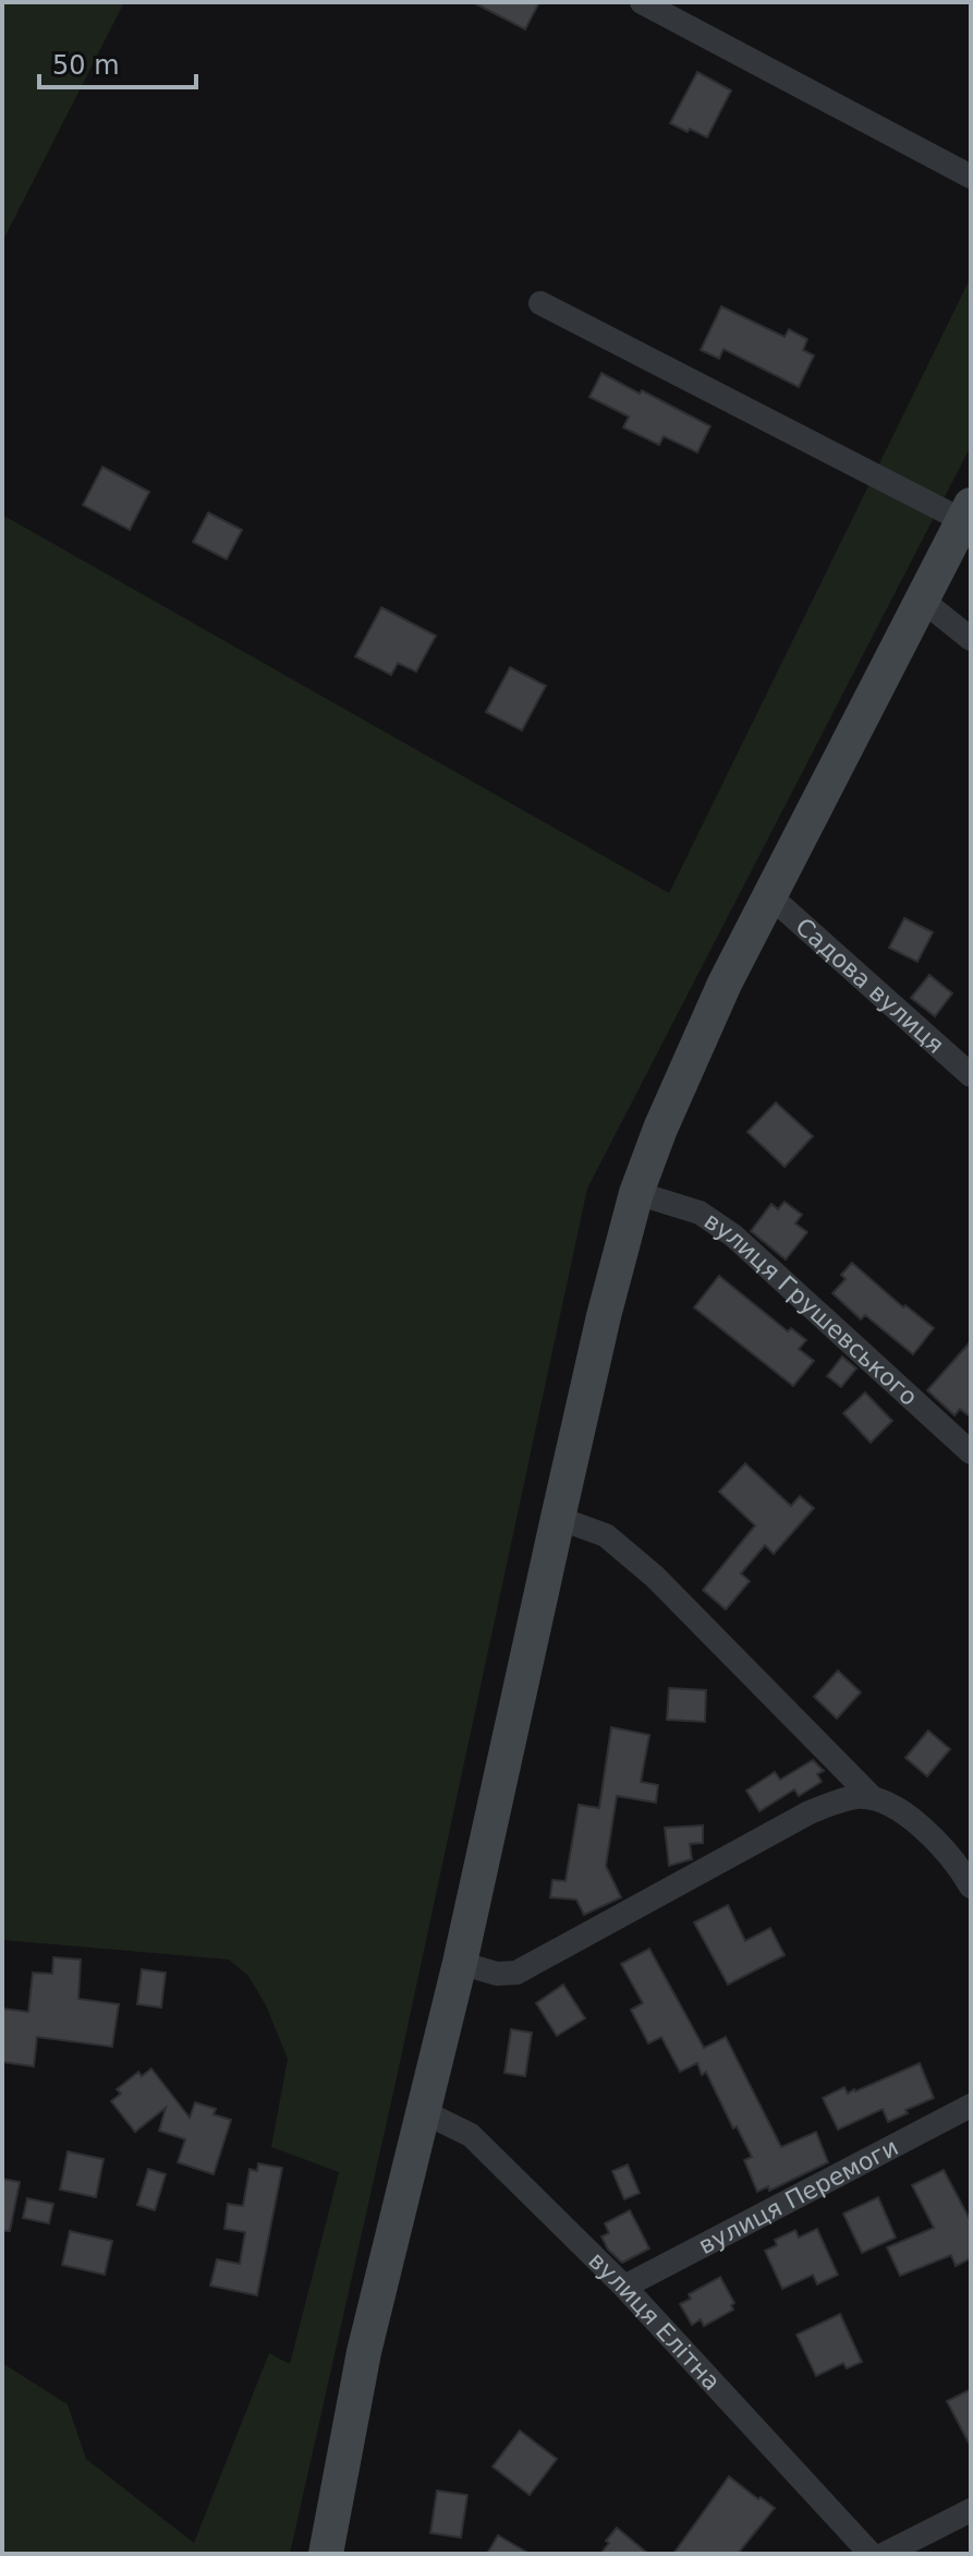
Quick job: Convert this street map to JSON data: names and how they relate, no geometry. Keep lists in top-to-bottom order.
{
  "streets": {
    "street": [
      "Садова вулиця",
      "вулиця Грушевського",
      "вулиця Перемоги",
      "вулиця Елітна"
    ]
  },
  "crossings": [
    ["вулиця Перемоги", "вулиця Елітна"]
  ],
  "scale_bar": "50 m"
}
